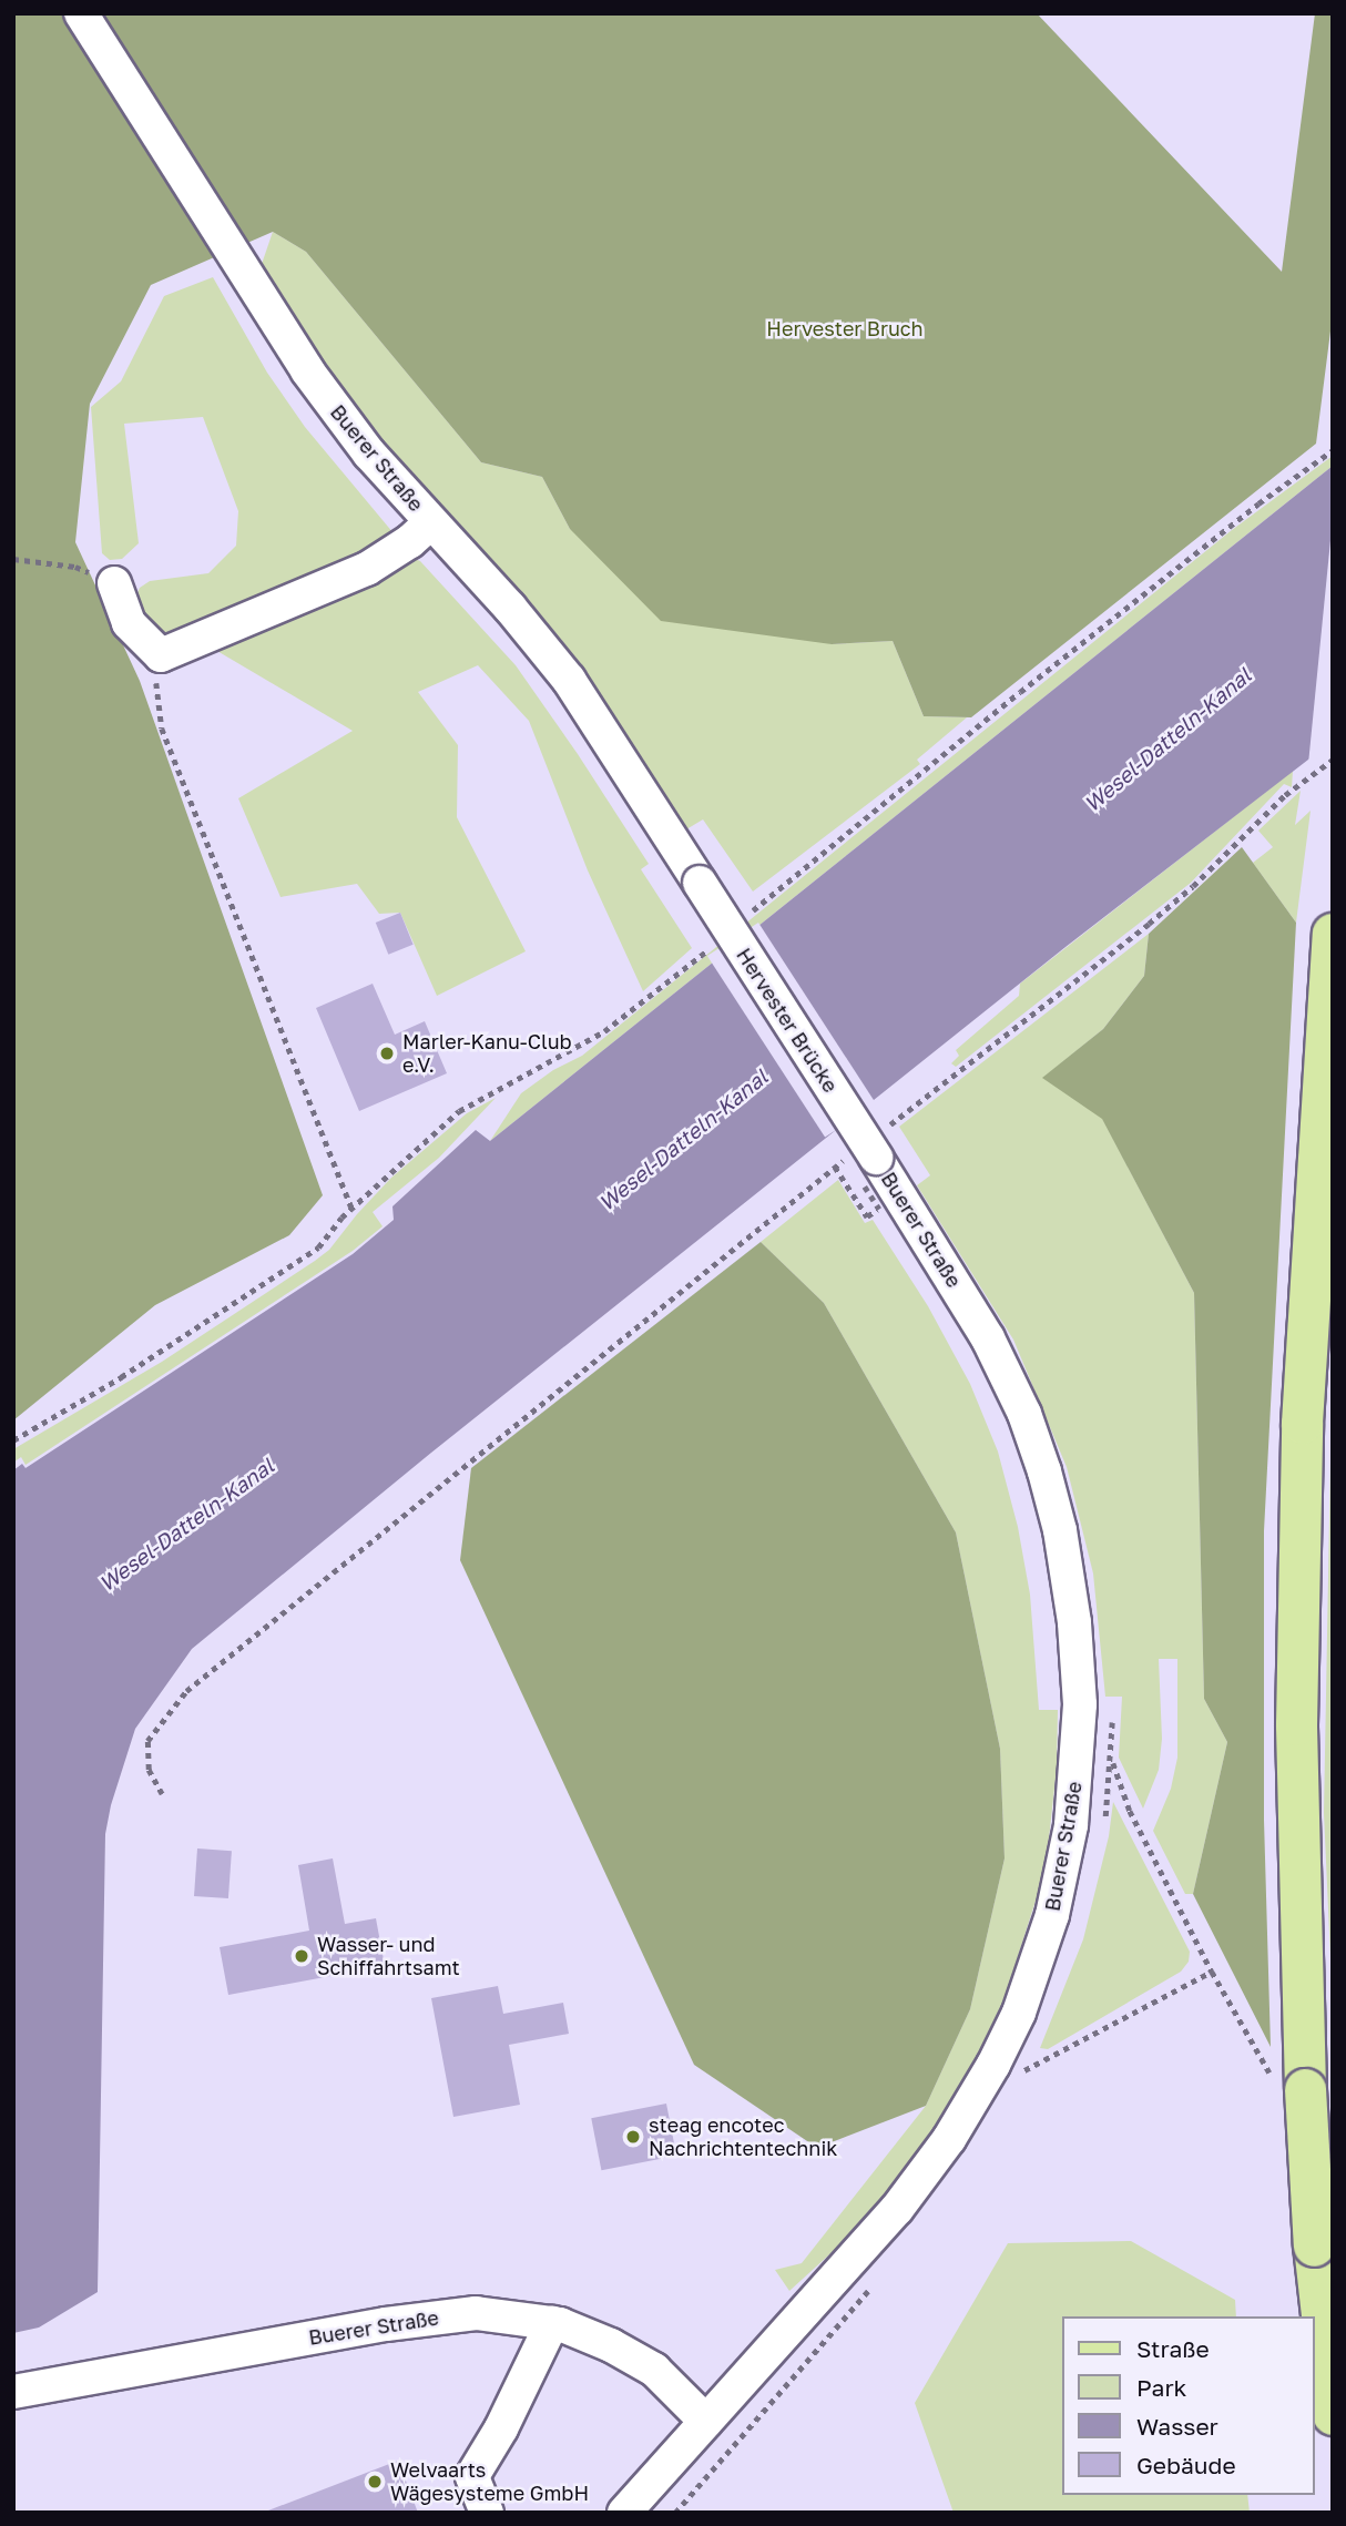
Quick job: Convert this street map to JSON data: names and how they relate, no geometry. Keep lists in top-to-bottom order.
{
  "streets": {
    "street": ["Buerer Straße", "Hervester Brücke"]
  },
  "crossings": [
    ["Buerer Straße", "Hervester Brücke"]
  ],
  "water": ["Wesel-Datteln-Kanal"],
  "parks": ["Hervester Bruch"],
  "places": [
    "Marler-Kanu-Club e.V.",
    "Wasser- und Schiffahrtsamt",
    "steag encotec Nachrichtentechnik",
    "Welvaarts Wägesysteme GmbH"
  ],
  "legend": [
    "Straße",
    "Park",
    "Wasser",
    "Gebäude"
  ]
}
